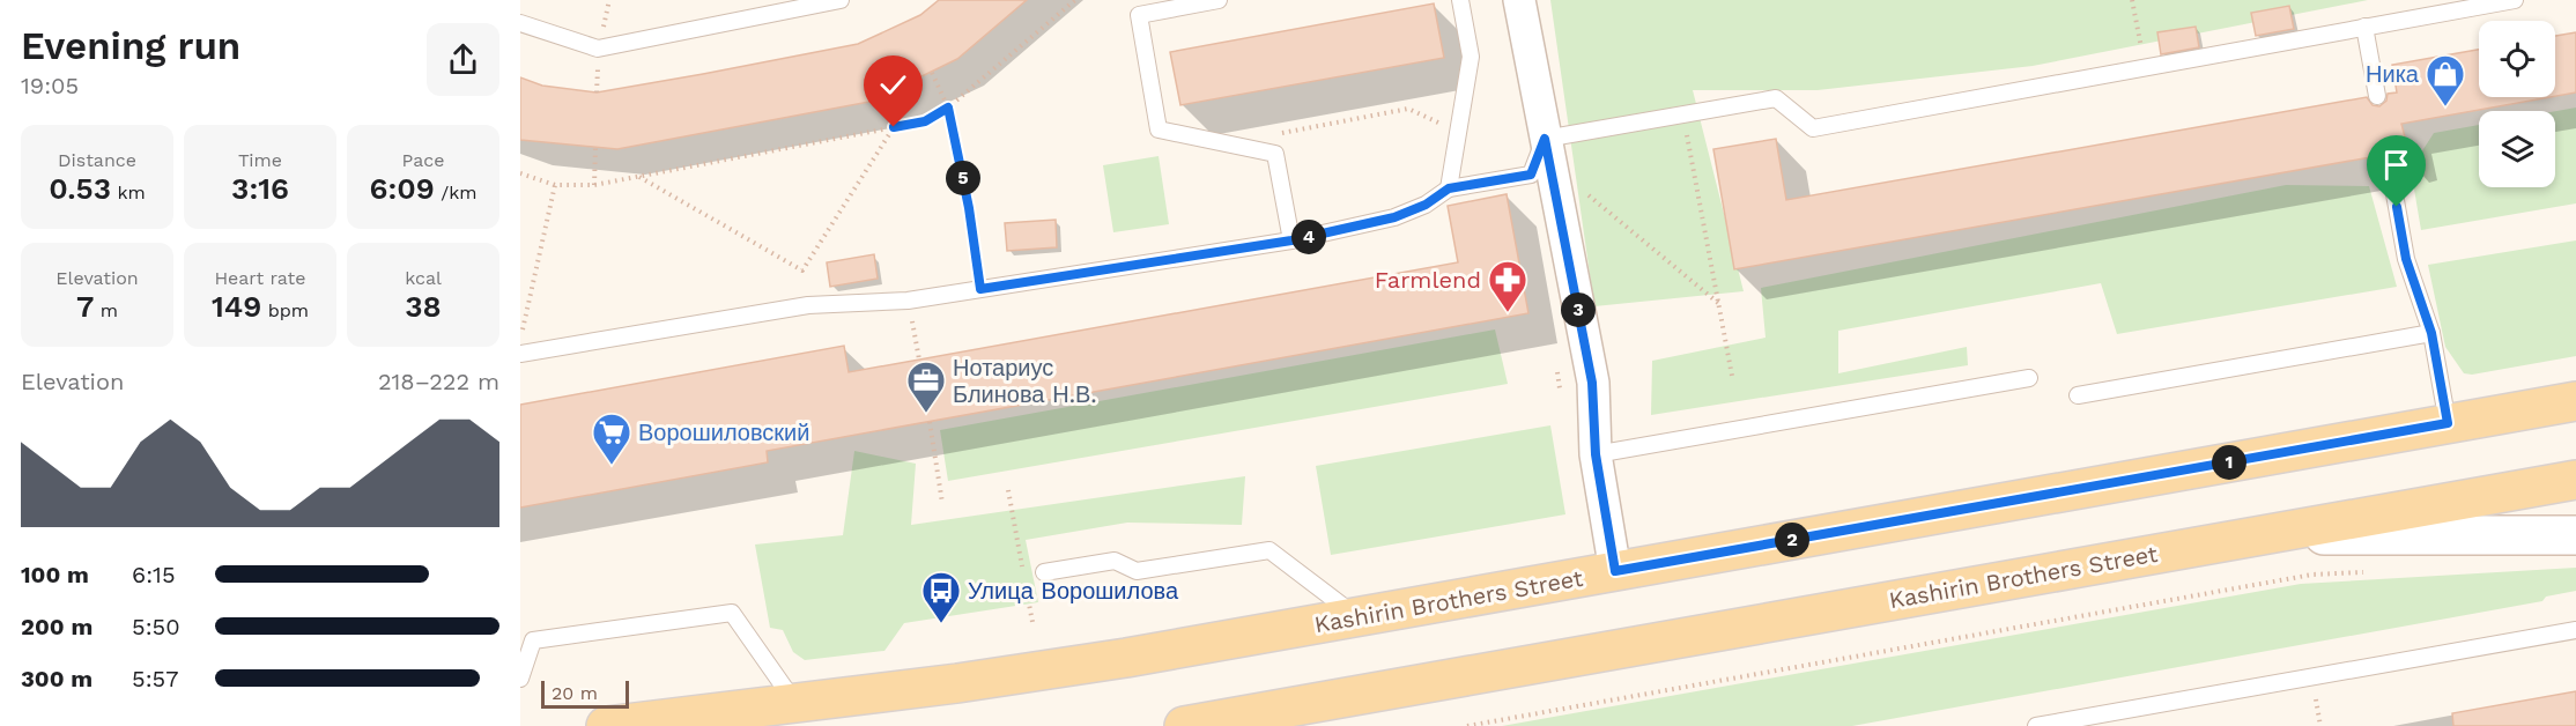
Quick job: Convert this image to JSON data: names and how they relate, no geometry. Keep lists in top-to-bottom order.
{
  "streets": {
    "main road": ["Kashirin Brothers Street"]
  },
  "places": {
    "shop": ["Ника"],
    "pharmacy": ["Farmlend"],
    "office": ["Нотариус Блинова Н.В."],
    "supermarket": ["Ворошиловский"],
    "bus stop": ["Улица Ворошилова"]
  },
  "scale_bar": "20 m",
  "page": {
    "heading": ["Evening run", "19:05"],
    "stats": [
      ["Distance", "0.53 km"],
      ["Time", "3:16"],
      ["Pace", "6:09 /km"],
      ["Elevation", "7 m"],
      ["Heart rate", "149 bpm"],
      ["kcal", "38"]
    ],
    "pins": [
      "5",
      "4",
      "3",
      "1",
      "2"
    ],
    "chart": ["Elevation", "218–222 m"],
    "list": [
      {
        "name": "100 m",
        "note": "6:15"
      },
      {
        "name": "200 m",
        "note": "5:50"
      },
      {
        "name": "300 m",
        "note": "5:57"
      }
    ],
    "scale": "20 m"
  }
}
